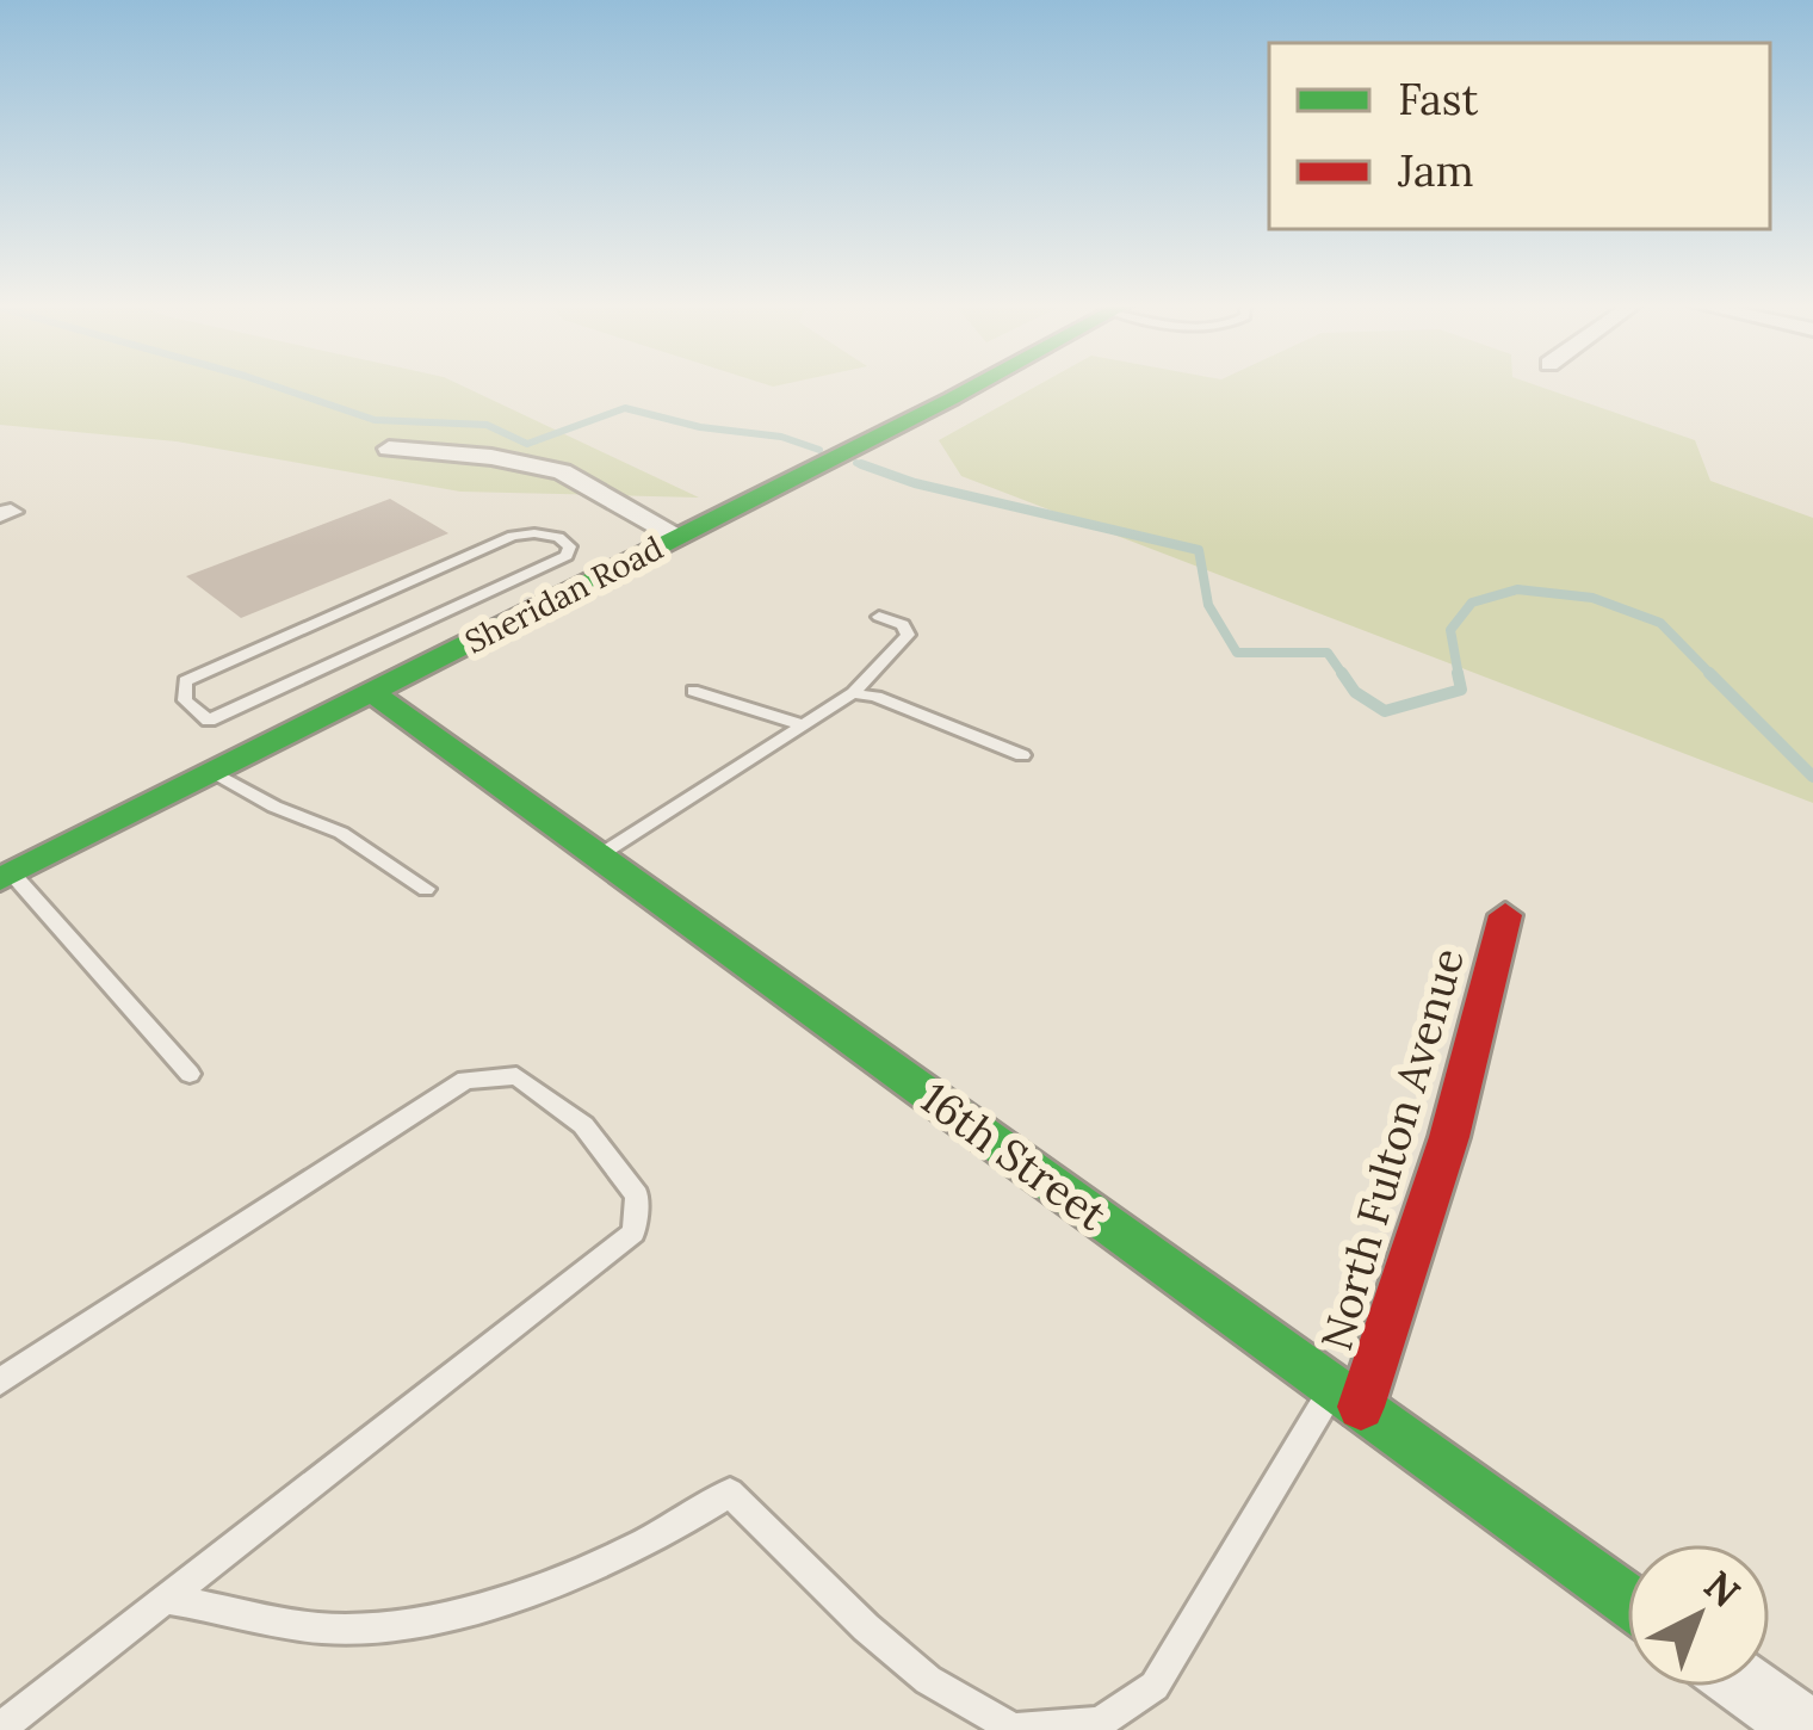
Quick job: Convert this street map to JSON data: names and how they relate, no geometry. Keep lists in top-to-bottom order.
{
  "streets": {
    "main road": ["Sheridan Road", "North Fulton Avenue", "16th Street"]
  },
  "crossings": [
    ["Sheridan Road", "16th Street"],
    ["North Fulton Avenue", "16th Street"]
  ],
  "legend": ["Fast", "Jam"],
  "north": "top right"
}
